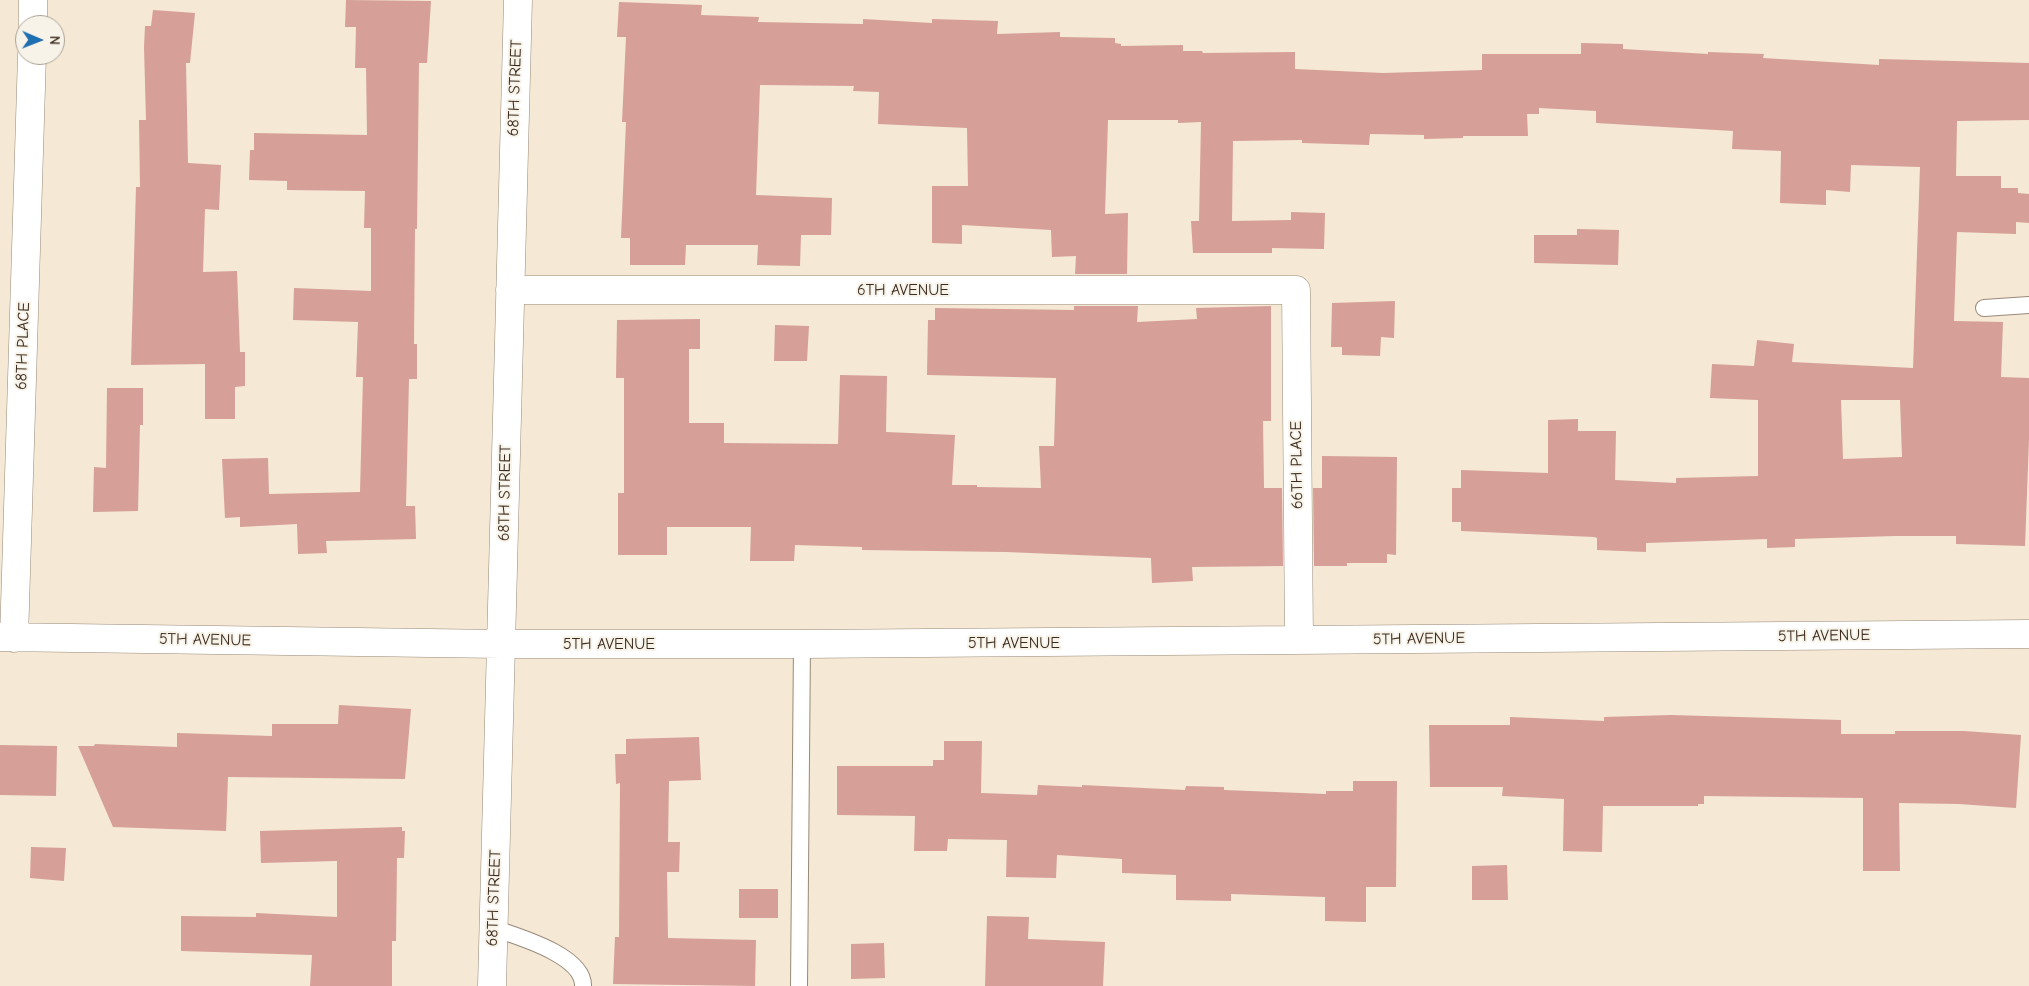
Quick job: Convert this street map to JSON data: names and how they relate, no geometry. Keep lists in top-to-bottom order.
{
  "streets": {
    "street": [
      "68TH STREET",
      "6TH AVENUE",
      "68TH PLACE",
      "66TH PLACE",
      "5TH AVENUE"
    ]
  },
  "crossings": [
    ["68TH STREET", "6TH AVENUE"],
    ["68TH STREET", "5TH AVENUE"],
    ["6TH AVENUE", "66TH PLACE"],
    ["68TH PLACE", "5TH AVENUE"],
    ["66TH PLACE", "5TH AVENUE"]
  ],
  "north": "right"
}
